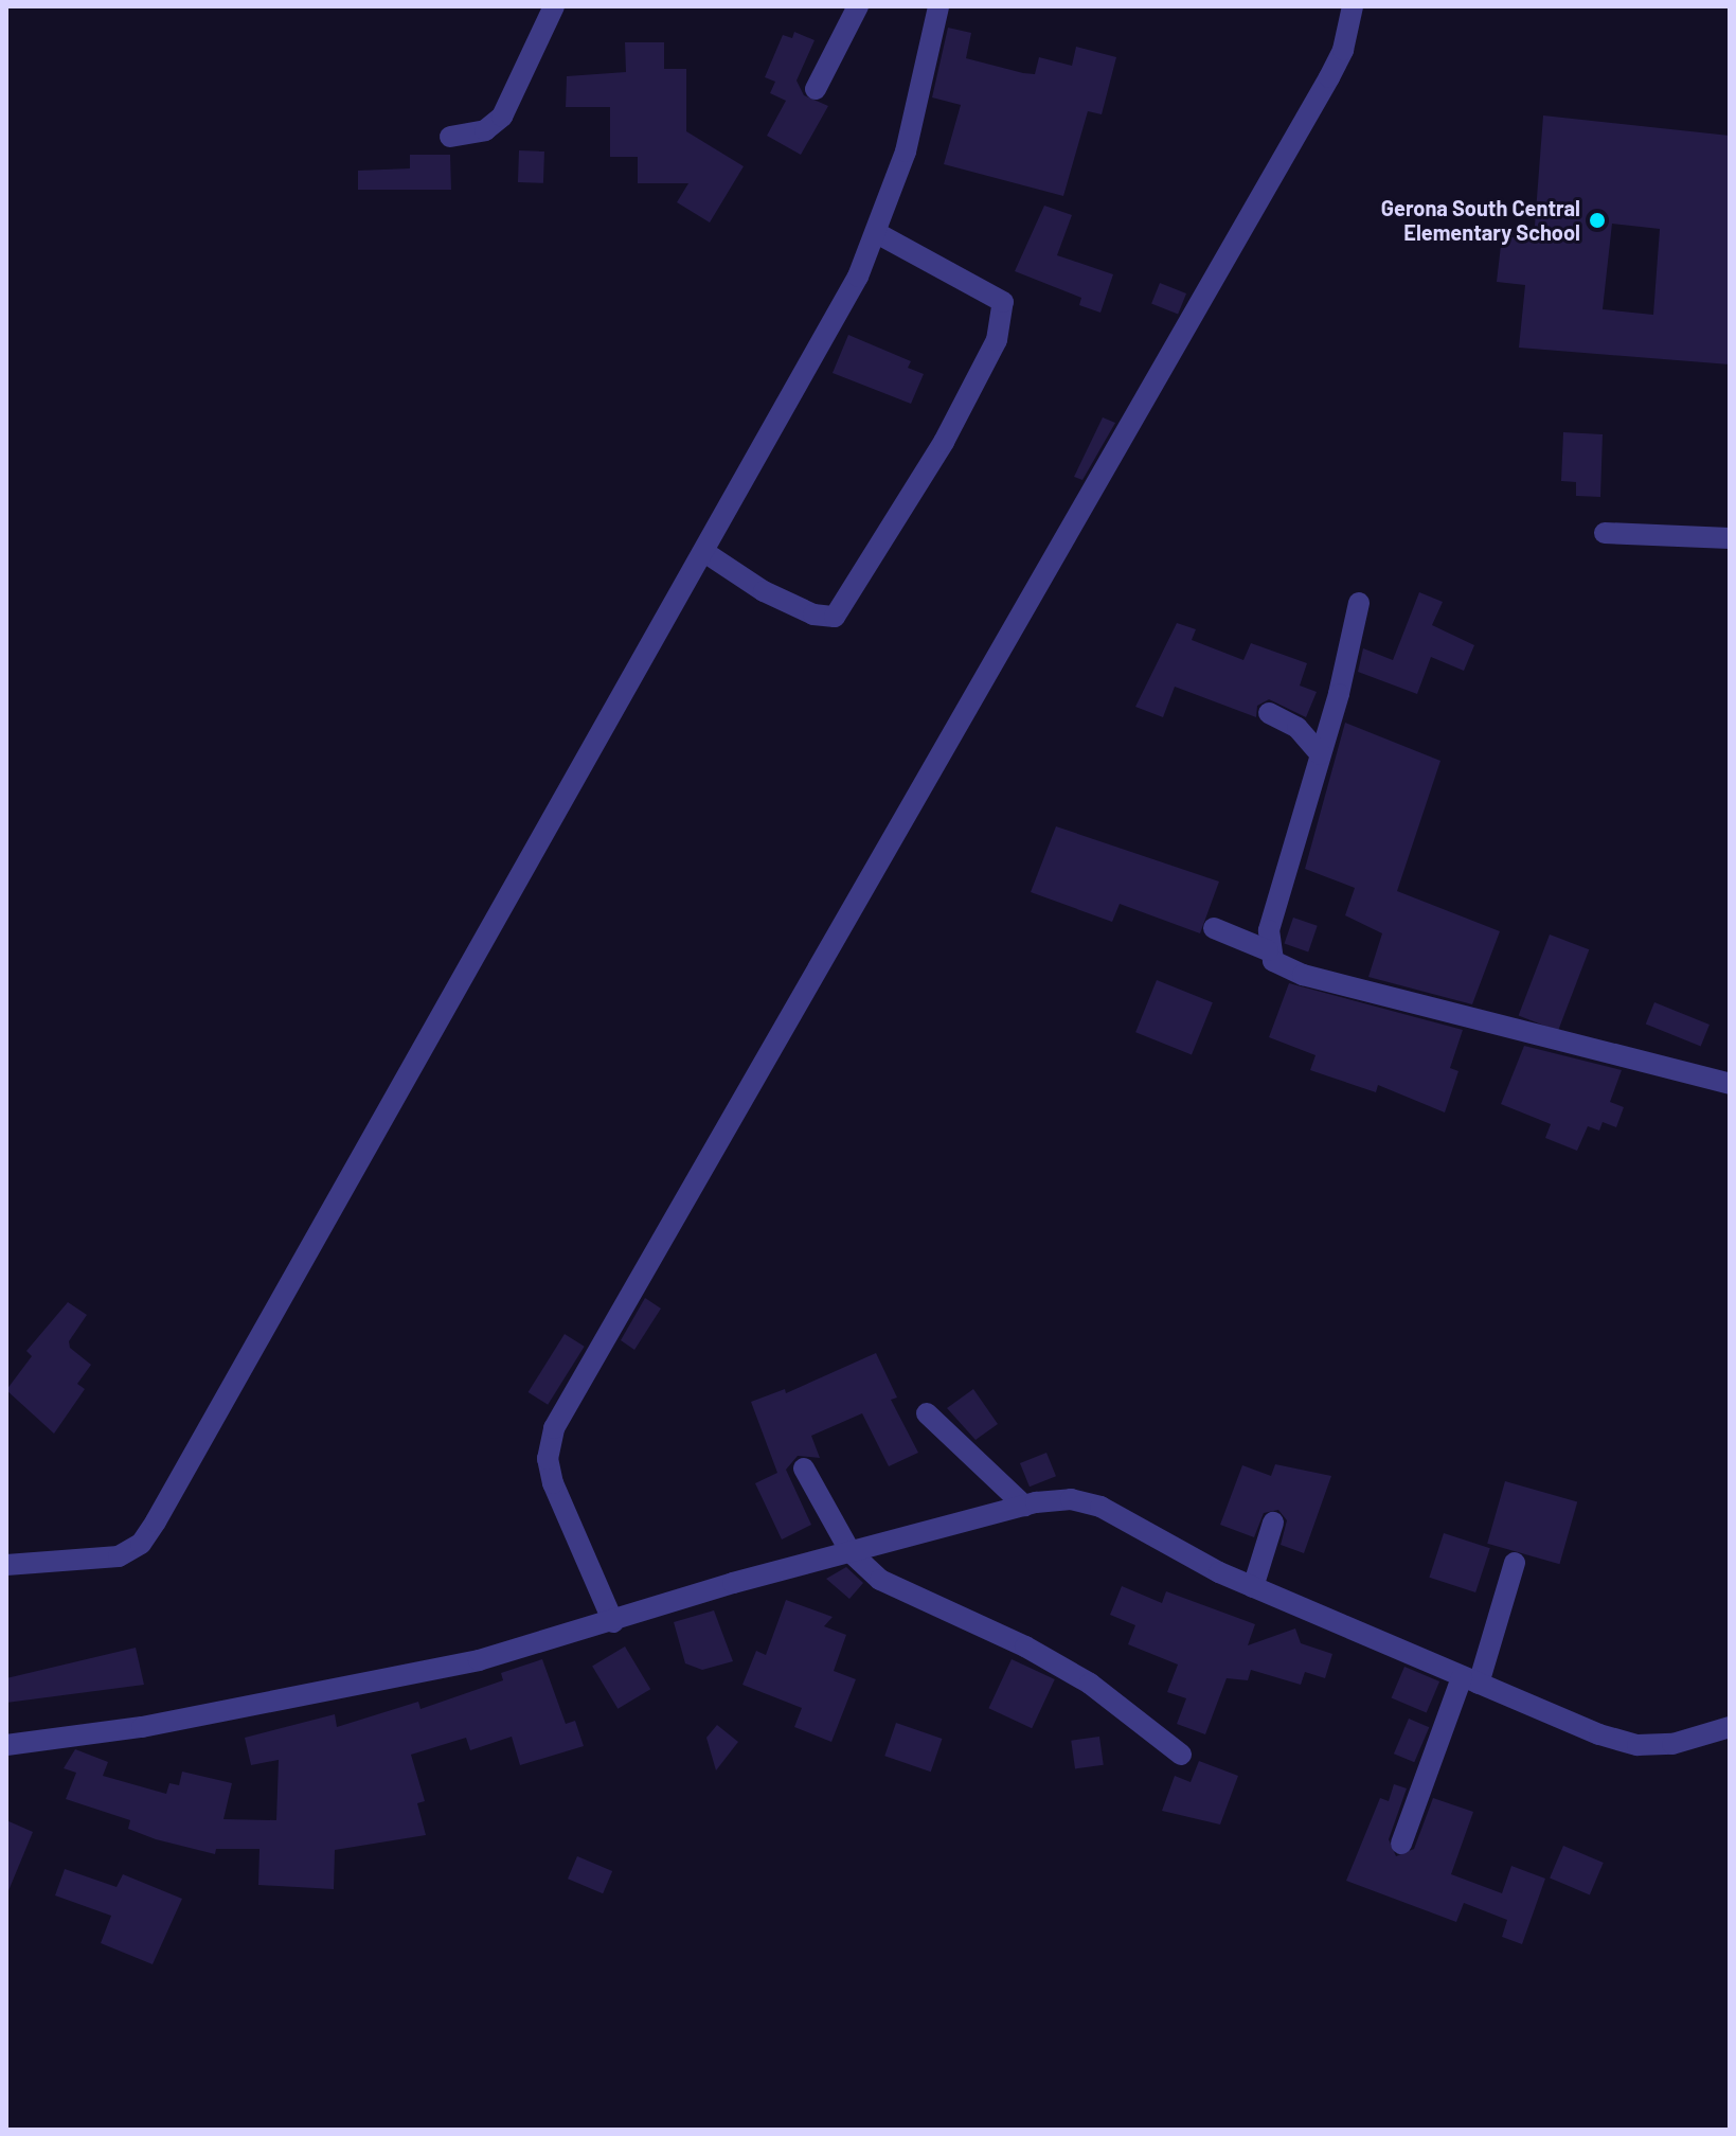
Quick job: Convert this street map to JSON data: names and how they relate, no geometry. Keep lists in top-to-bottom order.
{
  "places": ["Gerona South Central Elementary School"]
}
